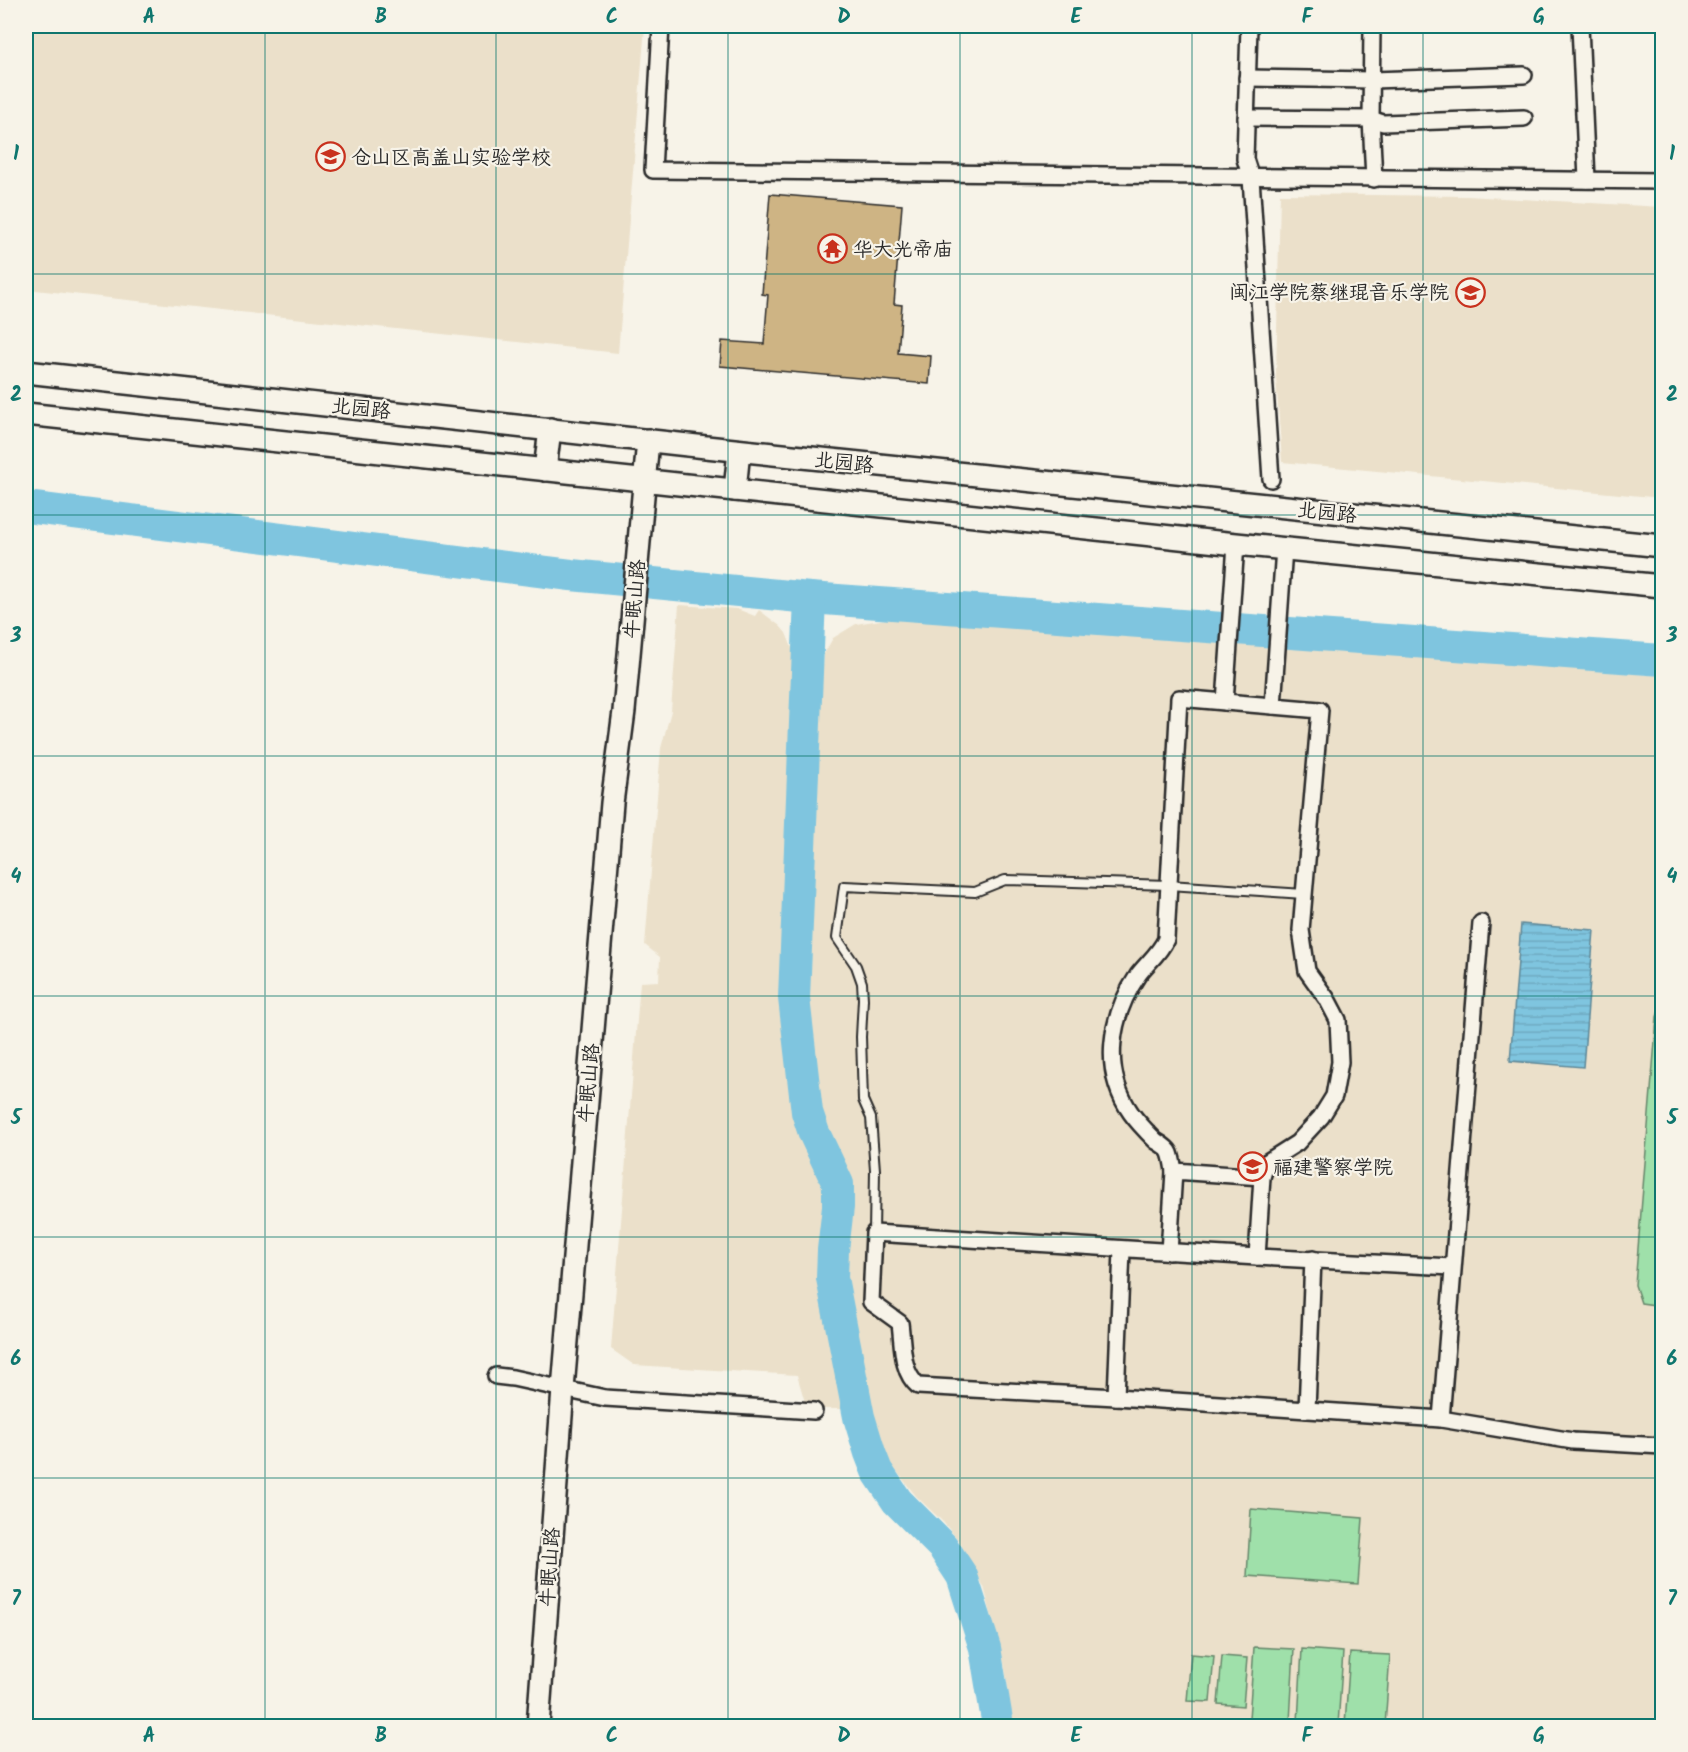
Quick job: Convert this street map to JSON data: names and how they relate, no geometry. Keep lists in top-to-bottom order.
{
  "streets": {
    "main road": ["北园路", "牛眠山路"]
  },
  "crossings": [
    ["北园路", "牛眠山路"]
  ],
  "places": {
    "school or university": ["仓山区高盖山实验学校", "闽江学院蔡继琨音乐学院", "福建警察学院"],
    "temple": ["华大光帝庙"]
  },
  "grid": {
    "columns": [
      "A",
      "B",
      "C",
      "D",
      "E",
      "F",
      "G"
    ],
    "rows": [
      "1",
      "2",
      "3",
      "4",
      "5",
      "6",
      "7"
    ]
  }
}
